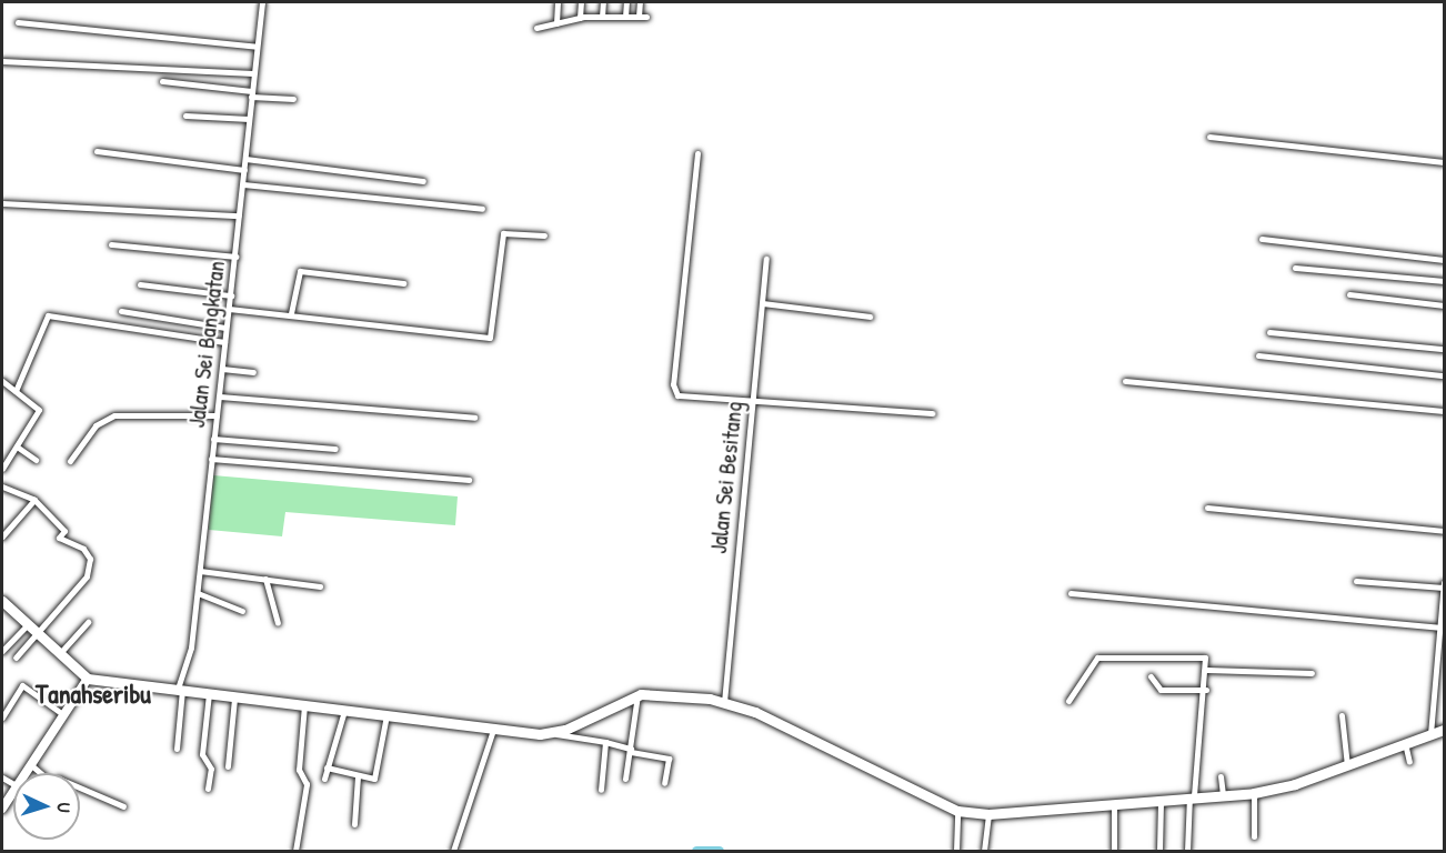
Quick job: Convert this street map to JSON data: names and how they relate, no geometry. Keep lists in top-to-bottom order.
{
  "streets": {
    "street": ["Jalan Sei Bangkatan", "Jalan Sei Besitang"]
  },
  "districts": ["Tanahseribu"],
  "north": "right"
}
